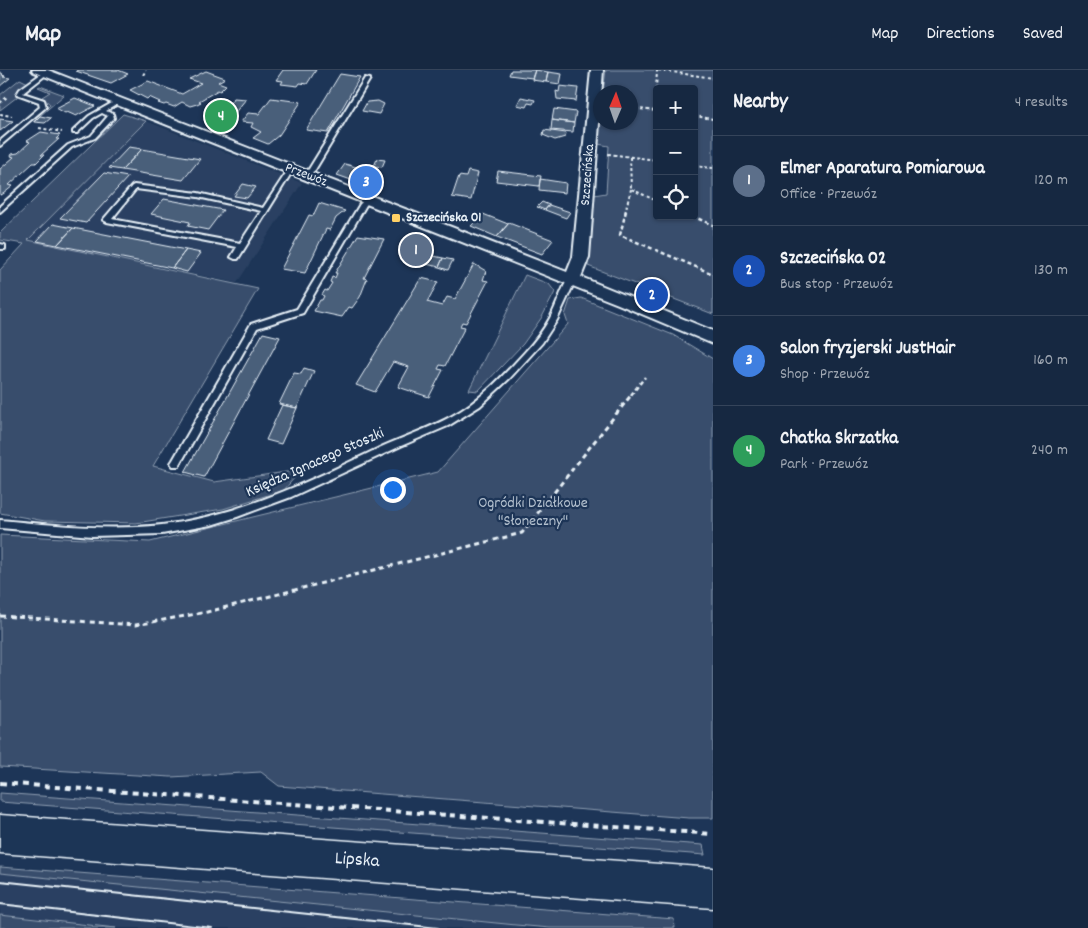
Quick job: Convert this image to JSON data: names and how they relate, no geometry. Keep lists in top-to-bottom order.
{
  "streets": {
    "main road": ["Lipska"],
    "street": ["Przewóz", "Szczecińska"],
    "lane": ["Księdza Ignacego Stoszki"]
  },
  "crossings": [
    ["Przewóz", "Szczecińska"],
    ["Przewóz", "Księdza Ignacego Stoszki"],
    ["Szczecińska", "Księdza Ignacego Stoszki"]
  ],
  "parks": ["Ogródki Działkowe \"Słoneczny\""],
  "places": {
    "transit": ["Szczecińska 01"]
  },
  "north": "top",
  "page": {
    "header": "Map",
    "nav": ["Map", "Directions", "Saved"],
    "heading": ["Nearby", "4 results"],
    "map_buttons": ["+", "−"],
    "pins": [
      "4",
      "3",
      "1",
      "2"
    ],
    "list": [
      {
        "mark": "1",
        "name": "Elmer Aparatura Pomiarowa",
        "note": "Office · Przewóz",
        "value": "120 m"
      },
      {
        "mark": "2",
        "name": "Szczecińska 02",
        "note": "Bus stop · Przewóz",
        "value": "130 m"
      },
      {
        "mark": "3",
        "name": "Salon fryzjerski JustHair",
        "note": "Shop · Przewóz",
        "value": "160 m"
      },
      {
        "mark": "4",
        "name": "Chatka Skrzatka",
        "note": "Park · Przewóz",
        "value": "240 m"
      }
    ]
  }
}
